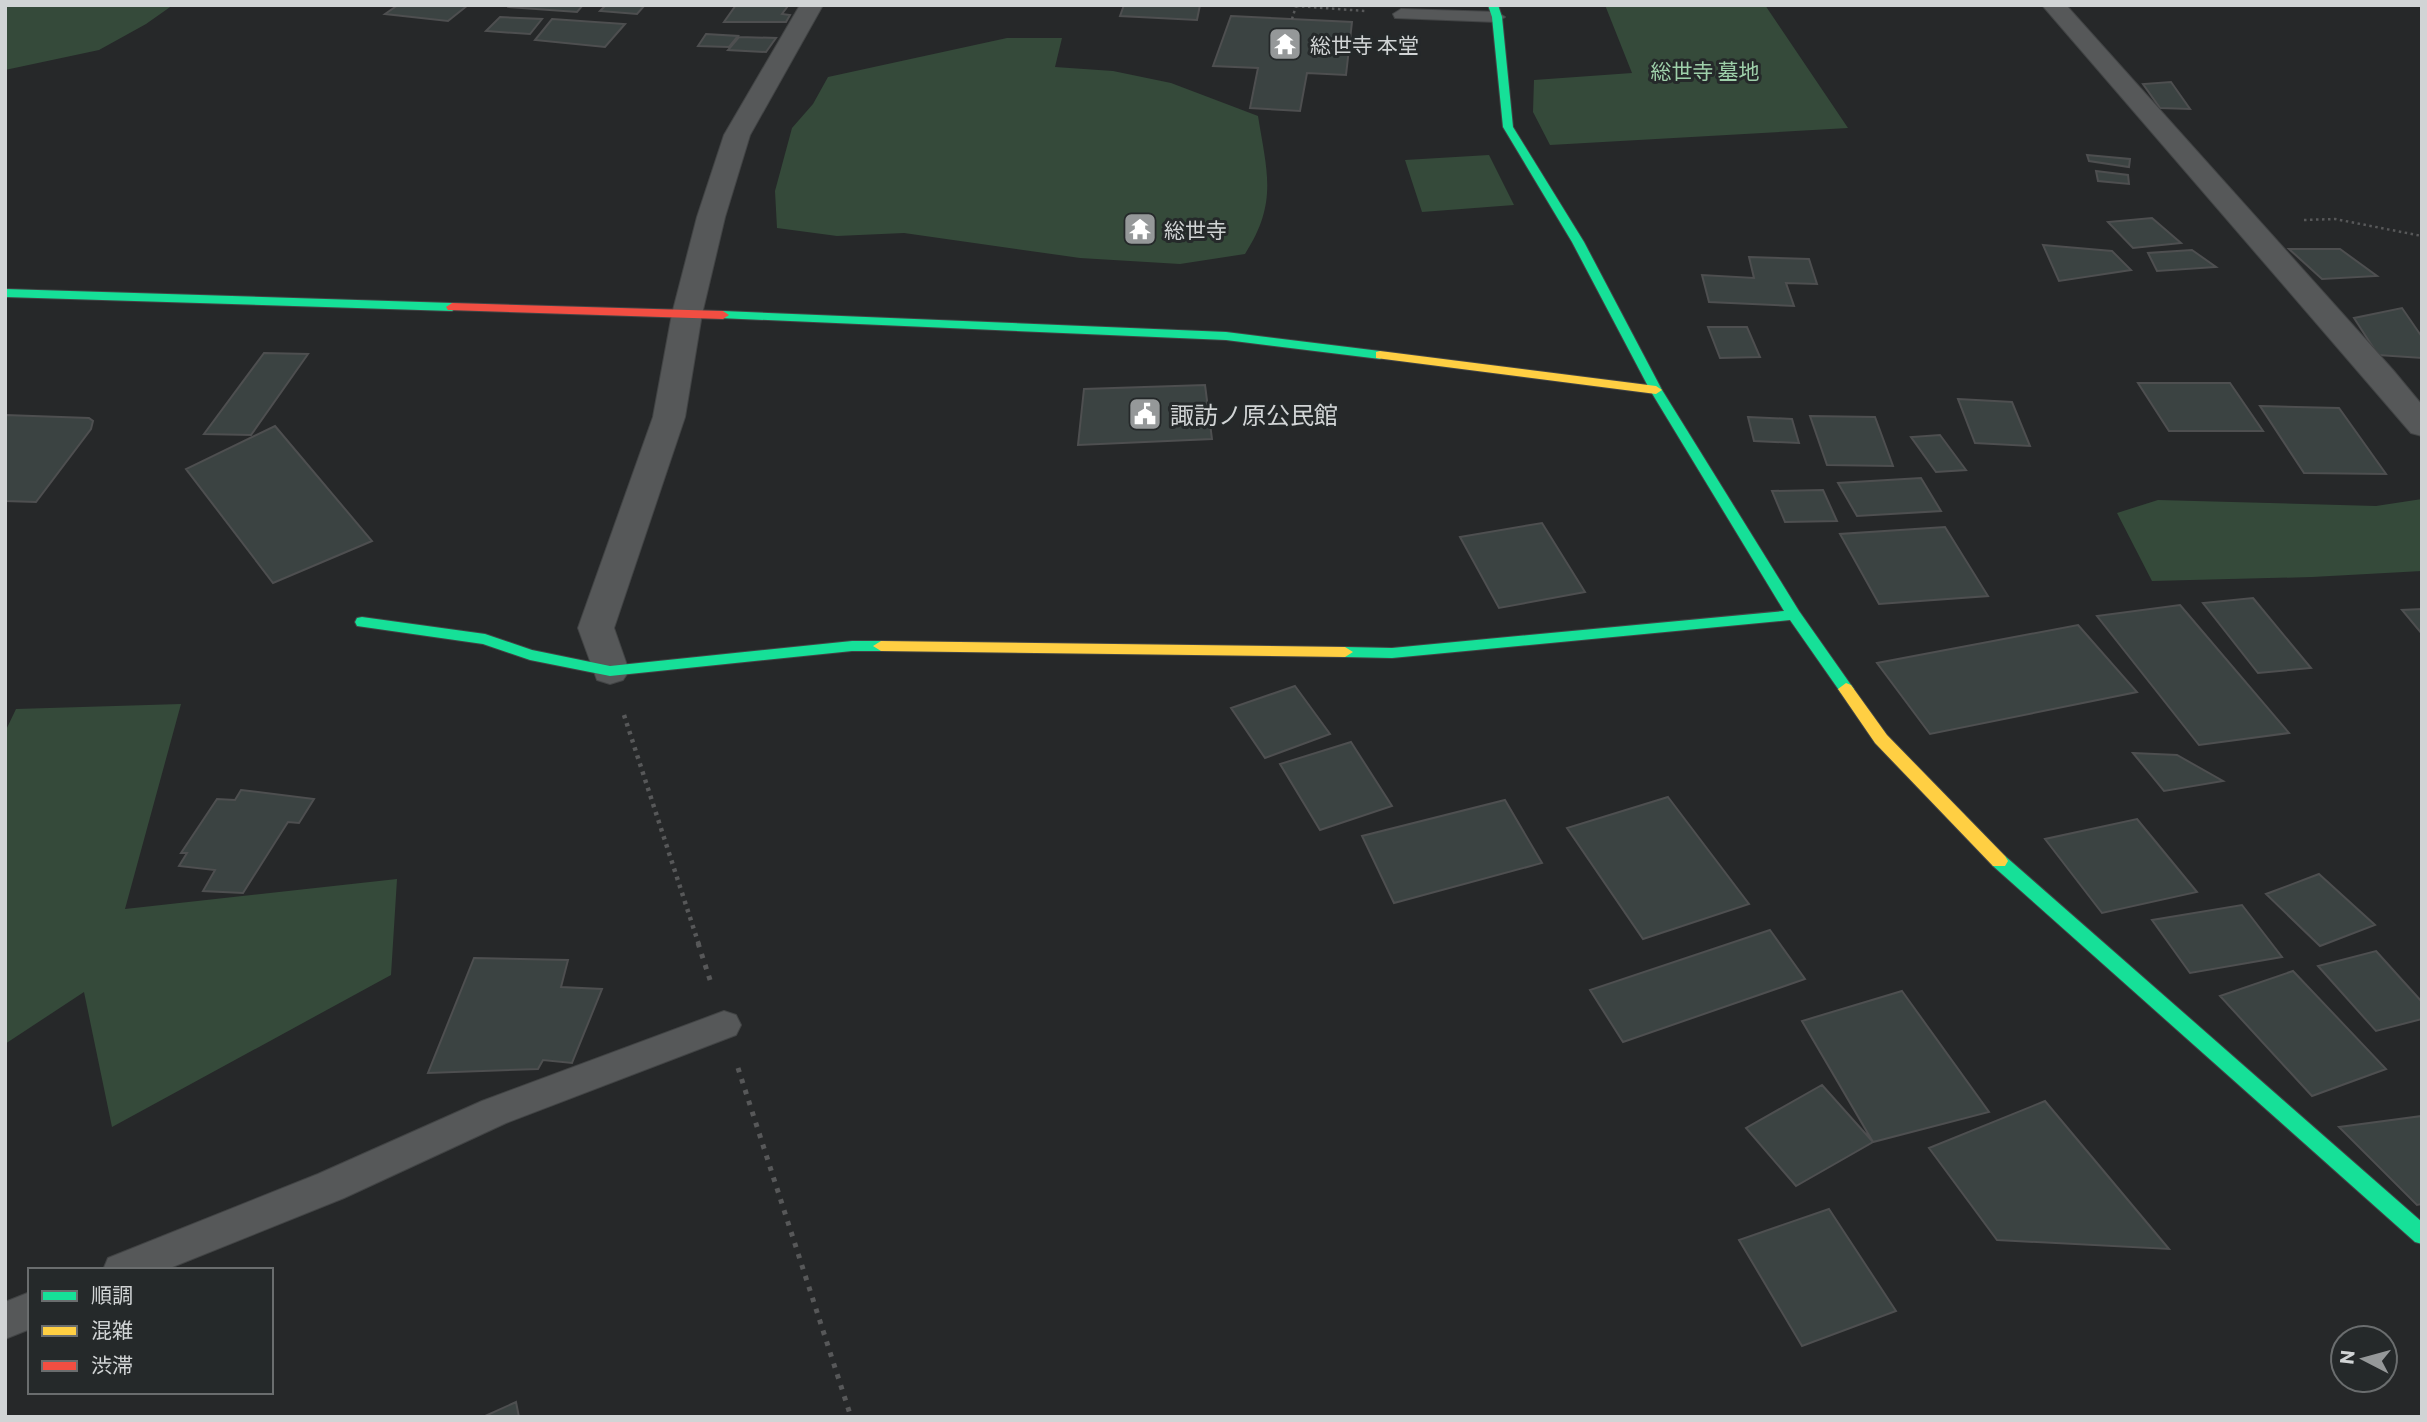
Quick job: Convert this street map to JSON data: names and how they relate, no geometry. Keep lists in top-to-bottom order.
{
  "parks": ["総世寺 墓地"],
  "places": {
    "temple": ["総世寺 本堂", "総世寺"],
    "public building": ["諏訪ノ原公民館"]
  },
  "legend": ["順調", "混雑", "渋滞"],
  "north": "left"
}
